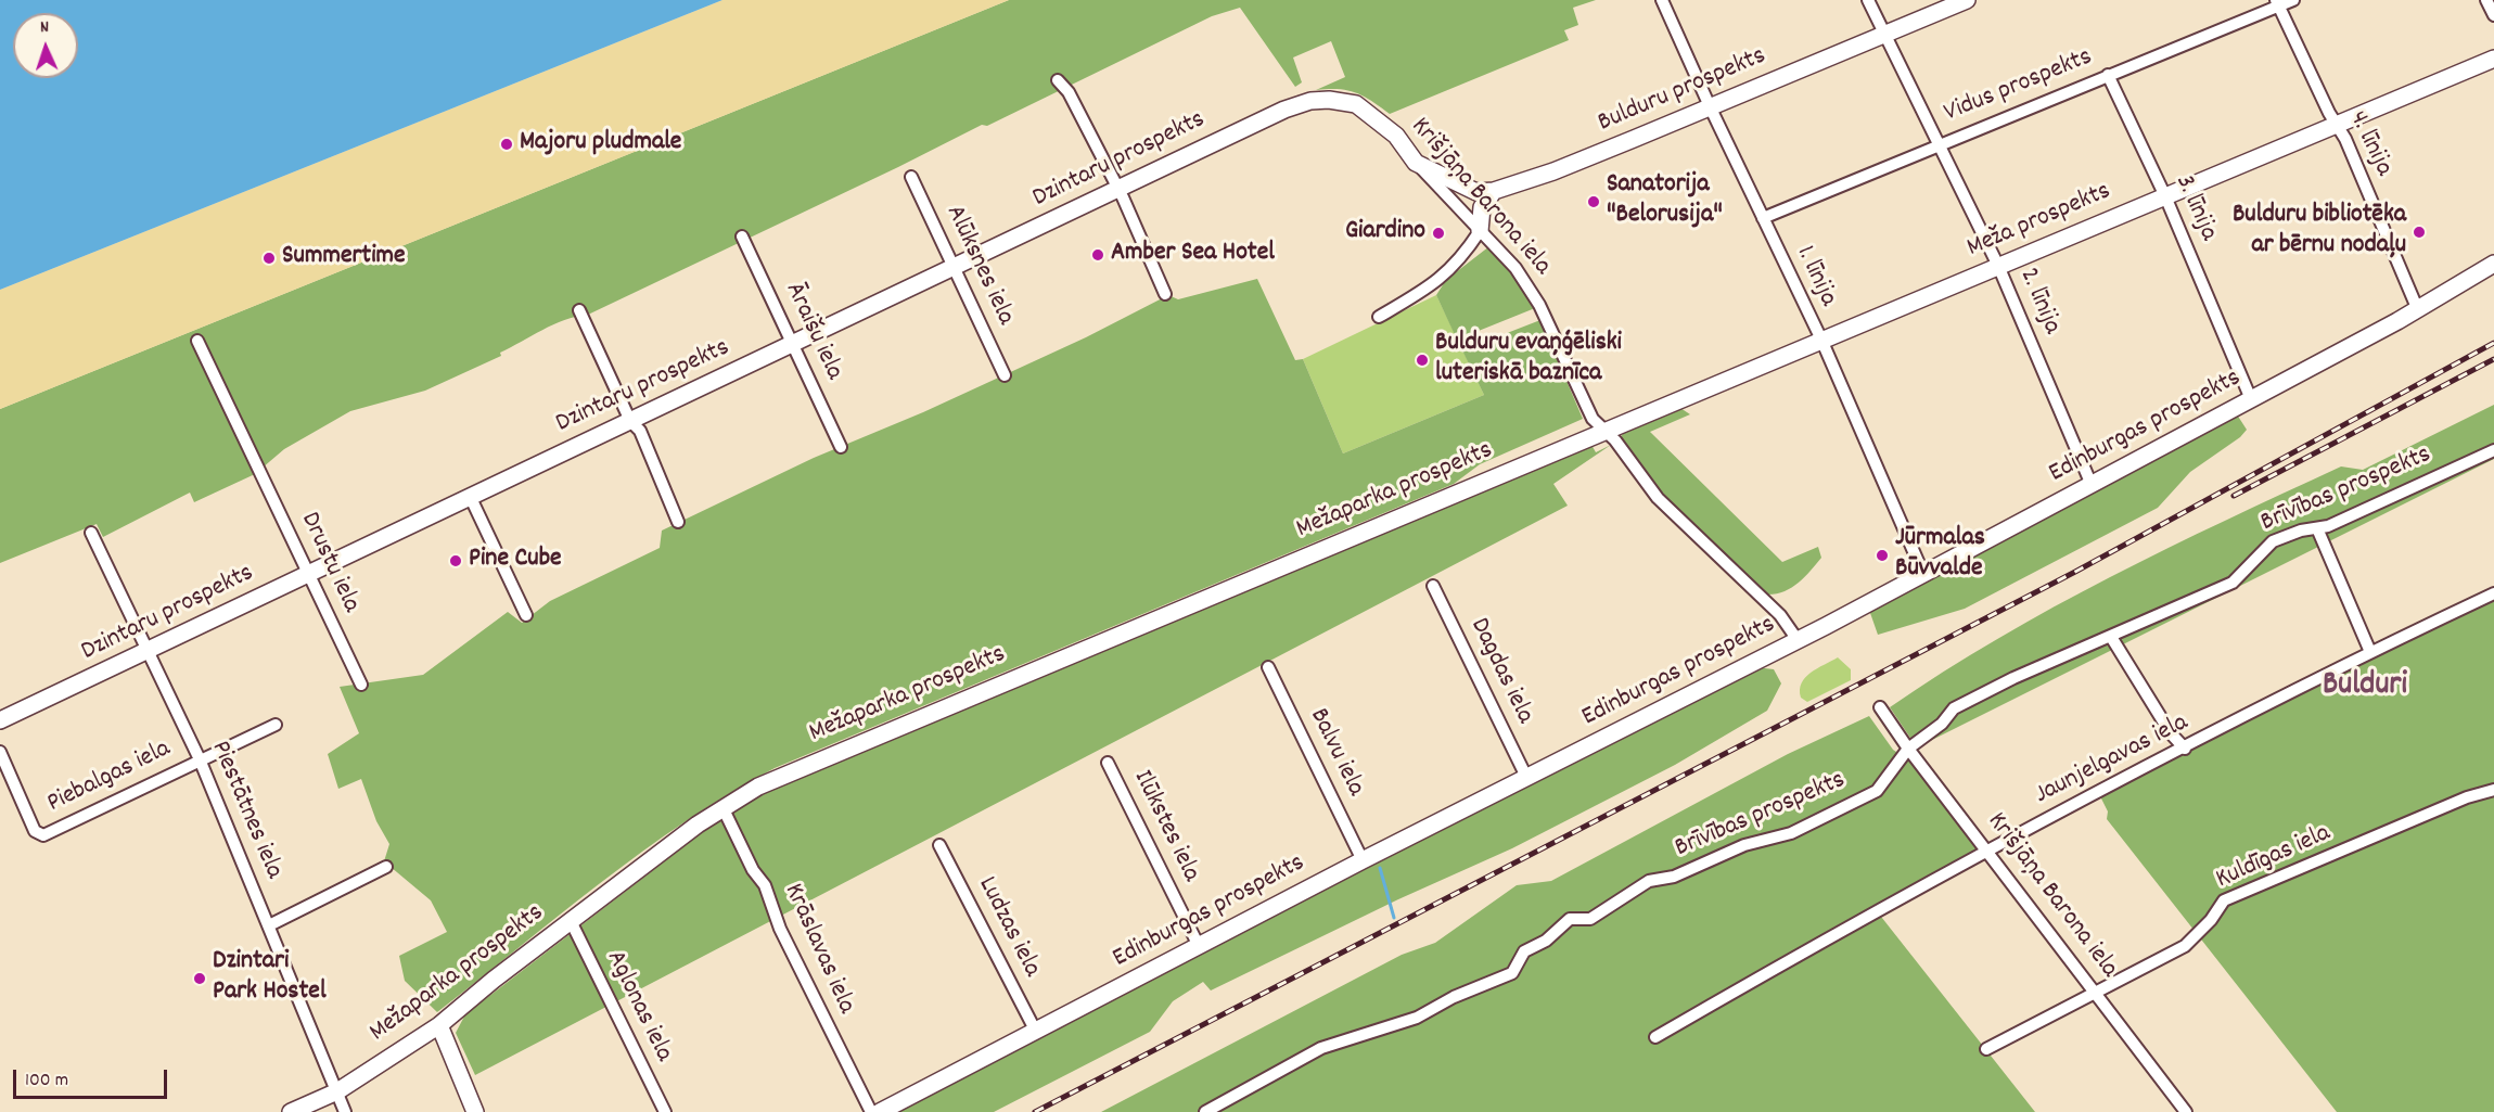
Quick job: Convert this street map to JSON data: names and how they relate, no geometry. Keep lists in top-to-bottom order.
{
  "streets": {
    "street": [
      "Vidus prospekts",
      "Bulduru prospekts",
      "4. līnija",
      "Dzintaru prospekts",
      "Krišjāņa Barona iela",
      "3. līnija",
      "Meža prospekts",
      "Alūksnes iela",
      "1. līnija",
      "2. līnija",
      "Āraišu iela",
      "Edinburgas prospekts",
      "Brīvības prospekts",
      "Mežaparka prospekts",
      "Drustu iela",
      "Dagdas iela",
      "Balvu iela",
      "Jaunjelgavas iela",
      "Piebalgas iela",
      "Piestātnes iela",
      "Ilūkstes iela",
      "Kuldīgas iela",
      "Ludzas iela",
      "Krāslavas iela",
      "Aglonas iela"
    ]
  },
  "crossings": [
    ["Vidus prospekts", "4. līnija"],
    ["Vidus prospekts", "3. līnija"],
    ["Vidus prospekts", "1. līnija"],
    ["Vidus prospekts", "2. līnija"],
    ["Bulduru prospekts", "Krišjāņa Barona iela"],
    ["Bulduru prospekts", "1. līnija"],
    ["Bulduru prospekts", "2. līnija"],
    ["4. līnija", "Meža prospekts"],
    ["4. līnija", "Edinburgas prospekts"],
    ["Dzintaru prospekts", "Krišjāņa Barona iela"],
    ["Dzintaru prospekts", "Alūksnes iela"],
    ["Dzintaru prospekts", "Āraišu iela"],
    ["Dzintaru prospekts", "Drustu iela"],
    ["Dzintaru prospekts", "Piestātnes iela"],
    ["Krišjāņa Barona iela", "Meža prospekts"],
    ["Krišjāņa Barona iela", "Edinburgas prospekts"],
    ["Krišjāņa Barona iela", "Brīvības prospekts"],
    ["Krišjāņa Barona iela", "Mežaparka prospekts"],
    ["Krišjāņa Barona iela", "Jaunjelgavas iela"],
    ["Krišjāņa Barona iela", "Kuldīgas iela"],
    ["3. līnija", "Meža prospekts"],
    ["3. līnija", "Edinburgas prospekts"],
    ["Meža prospekts", "1. līnija"],
    ["Meža prospekts", "2. līnija"],
    ["Meža prospekts", "Mežaparka prospekts"],
    ["1. līnija", "Edinburgas prospekts"],
    ["2. līnija", "Edinburgas prospekts"],
    ["Edinburgas prospekts", "Dagdas iela"],
    ["Edinburgas prospekts", "Balvu iela"],
    ["Edinburgas prospekts", "Ilūkstes iela"],
    ["Edinburgas prospekts", "Ludzas iela"],
    ["Mežaparka prospekts", "Piestātnes iela"],
    ["Mežaparka prospekts", "Krāslavas iela"],
    ["Mežaparka prospekts", "Aglonas iela"],
    ["Piebalgas iela", "Piestātnes iela"]
  ],
  "districts": ["Bulduri"],
  "places": [
    "Majoru pludmale",
    "Sanatorija \"Belorusija\"",
    "Bulduru bibliotēka ar bērnu nodaļu",
    "Giardino",
    "Amber Sea Hotel",
    "Summertime",
    "Bulduru evaņģēliski luteriskā baznīca",
    "Jūrmalas Būvvalde",
    "Pine Cube",
    "Dzintari Park Hostel"
  ],
  "scale_bar": "100 m",
  "north": "top"
}
